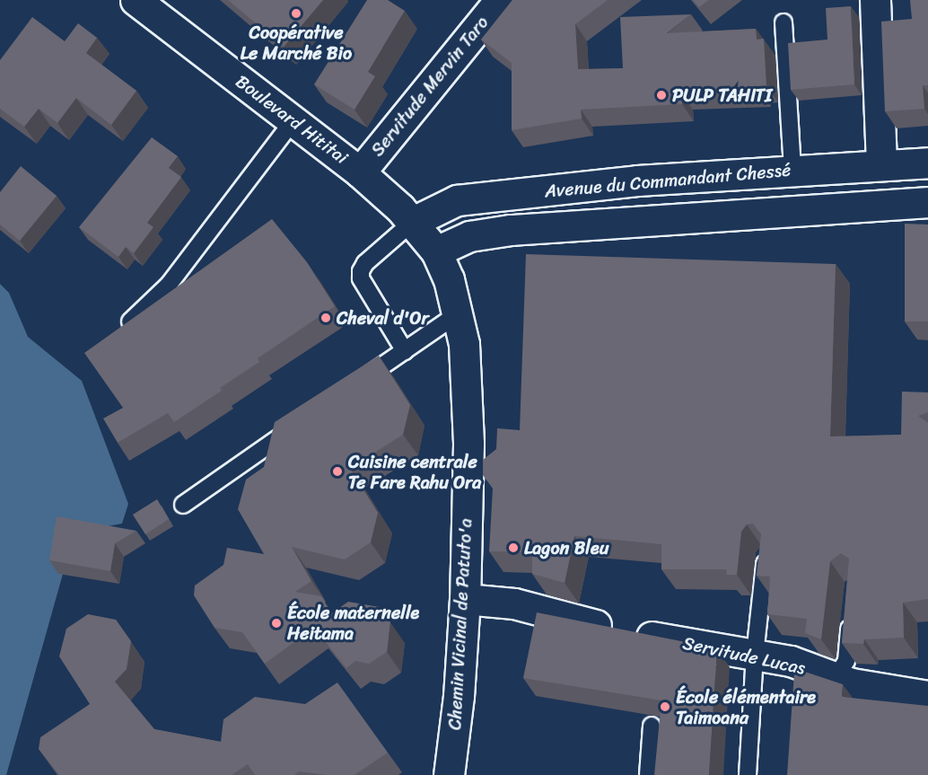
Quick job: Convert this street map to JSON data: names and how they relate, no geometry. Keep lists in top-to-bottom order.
{
  "streets": {
    "main road": [
      "Servitude Mervin Taro",
      "Boulevard Hititai",
      "Avenue du Commandant Chessé",
      "Chemin Vicinal de Patuto'a",
      "Servitude Lucas"
    ]
  },
  "crossings": [
    ["Servitude Mervin Taro", "Boulevard Hititai"],
    ["Boulevard Hititai", "Avenue du Commandant Chessé"],
    ["Boulevard Hititai", "Chemin Vicinal de Patuto'a"],
    ["Avenue du Commandant Chessé", "Chemin Vicinal de Patuto'a"],
    ["Chemin Vicinal de Patuto'a", "Servitude Lucas"]
  ],
  "places": [
    "Coopérative Le Marché Bio",
    "PULP TAHITI",
    "Cheval d'Or",
    "Cuisine centrale Te Fare Rahu Ora",
    "Lagon Bleu",
    "École maternelle Heitama",
    "École élémentaire Taimoana"
  ]
}
